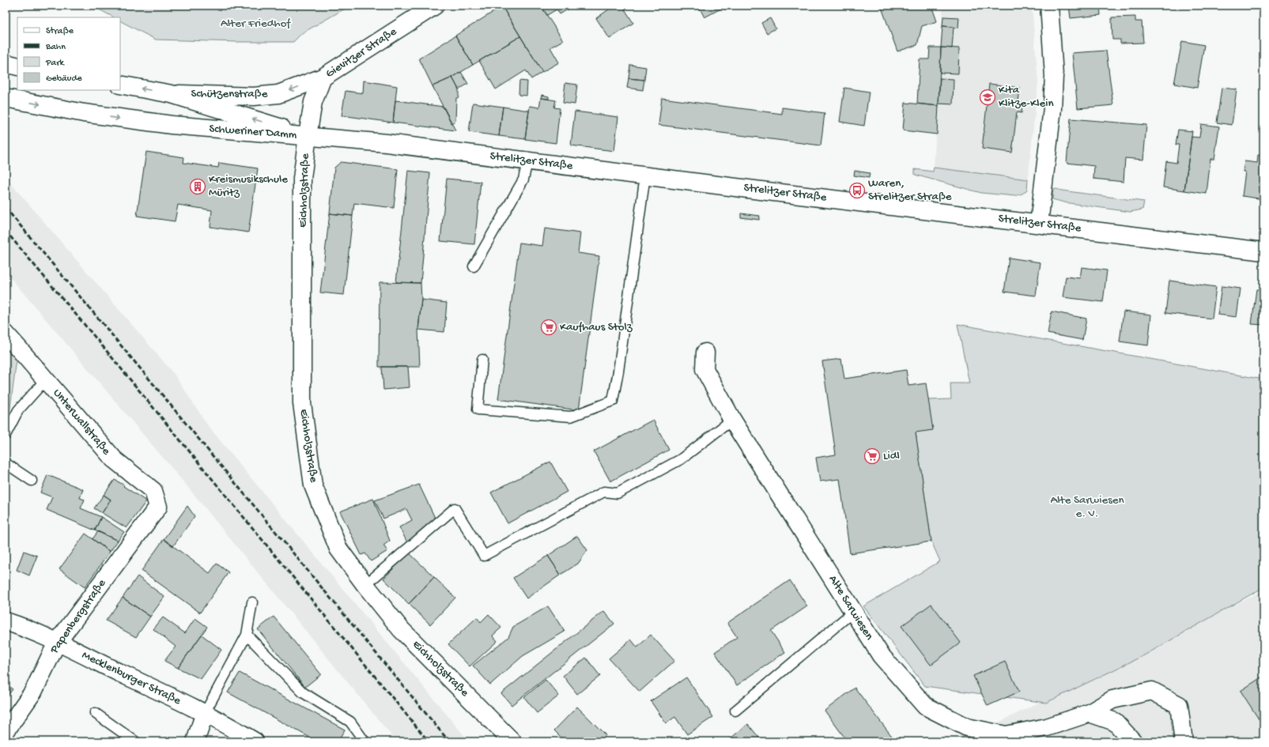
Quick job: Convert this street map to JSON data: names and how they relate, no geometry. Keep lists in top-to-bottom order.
{
  "streets": {
    "street": [
      "Gievitzer Straße",
      "Schützenstraße",
      "Schweriner Damm",
      "Strelitzer Straße",
      "Eichholzstraße",
      "Unterwallstraße",
      "Alte Sarwiesen",
      "Papenbergstraße",
      "Mecklenburger Straße"
    ]
  },
  "crossings": [
    ["Gievitzer Straße", "Schützenstraße"],
    ["Gievitzer Straße", "Schweriner Damm"],
    ["Gievitzer Straße", "Strelitzer Straße"],
    ["Gievitzer Straße", "Eichholzstraße"],
    ["Schützenstraße", "Schweriner Damm"],
    ["Schweriner Damm", "Strelitzer Straße"],
    ["Schweriner Damm", "Eichholzstraße"],
    ["Strelitzer Straße", "Eichholzstraße"],
    ["Unterwallstraße", "Papenbergstraße"],
    ["Papenbergstraße", "Mecklenburger Straße"]
  ],
  "one_way": ["Schützenstraße"],
  "parks": ["Alter Friedhof", "Alte Sarwiesen e. V."],
  "places": {
    "school or university": ["Kita Klitze-Klein"],
    "building": ["Kreismusikschule Müritz"],
    "bus stop": ["Waren, Strelitzer Straße"],
    "supermarket": ["Kaufhaus Stolz", "Lidl"]
  },
  "legend": [
    "Straße",
    "Bahn",
    "Park",
    "Gebäude"
  ]
}
